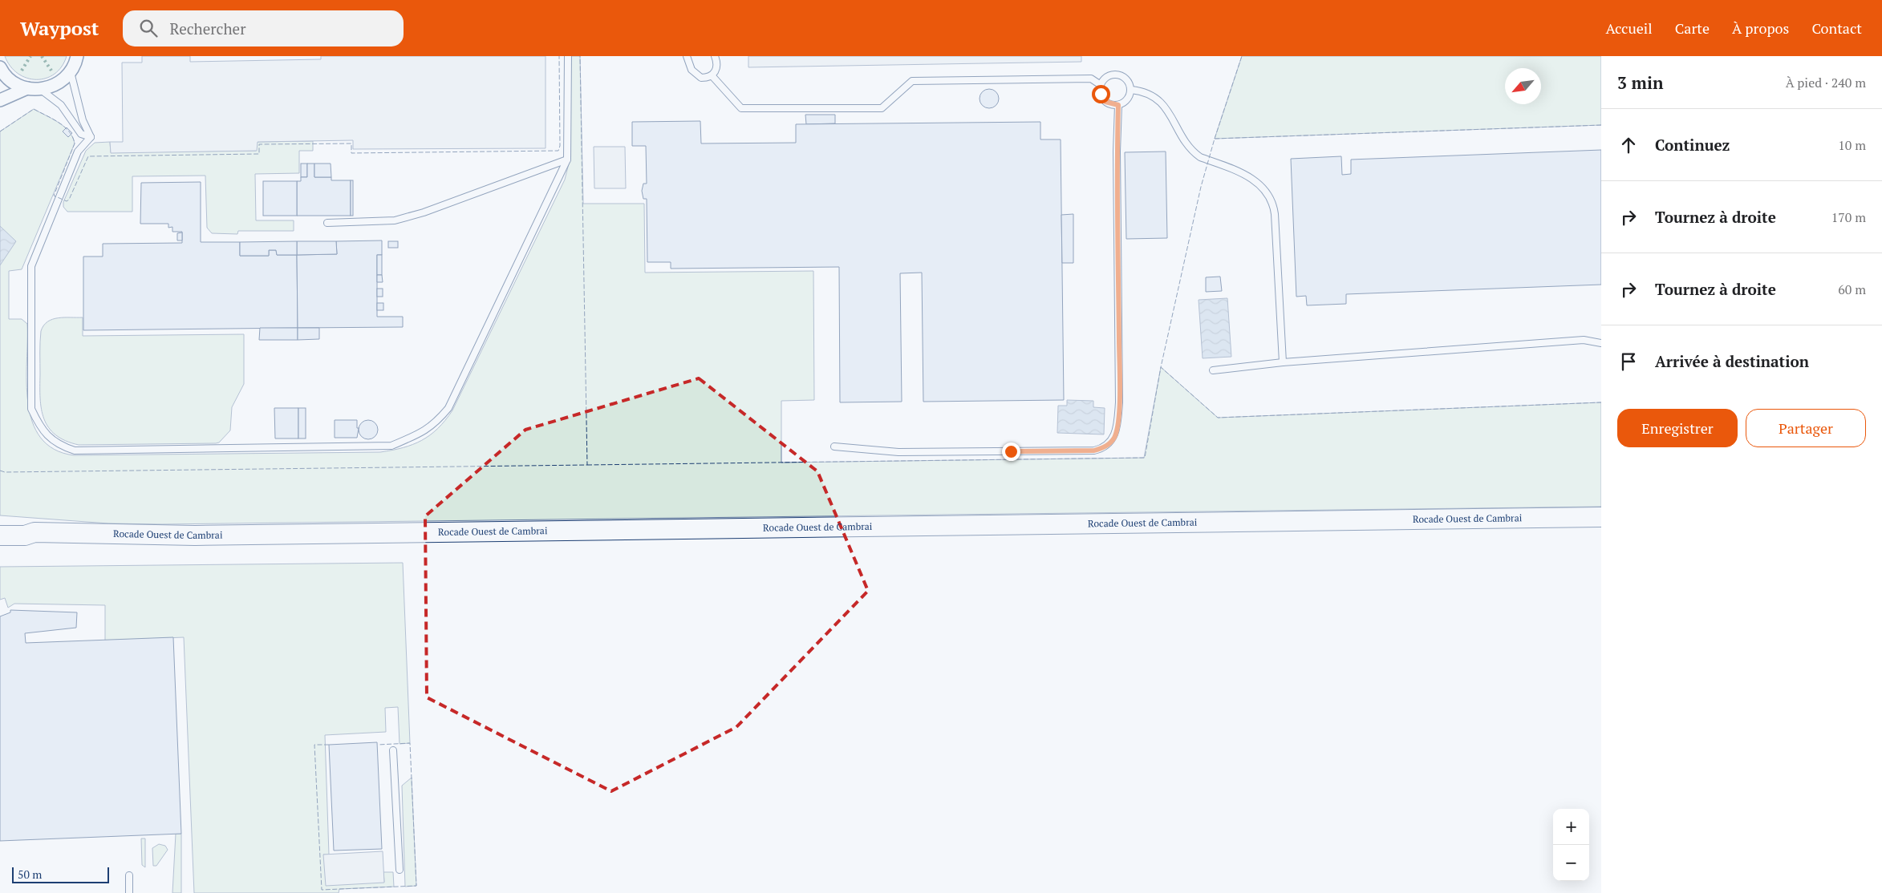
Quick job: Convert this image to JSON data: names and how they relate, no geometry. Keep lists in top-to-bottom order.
{
  "streets": {
    "highway": ["Rocade Ouest de Cambrai"]
  },
  "scale_bar": "50 m",
  "north": "bottom left",
  "page": {
    "header": "Waypost",
    "search": "Rechercher",
    "nav": [
      "Accueil",
      "Carte",
      "À propos",
      "Contact"
    ],
    "heading": ["3 min", "À pied · 240 m"],
    "list": [
      ["Continuez", "10 m"],
      ["Tournez à droite", "170 m"],
      ["Tournez à droite", "60 m"],
      "Arrivée à destination"
    ],
    "buttons": ["Enregistrer", "Partager"],
    "map_buttons": ["+", "−"],
    "scale": "50 m"
  }
}
